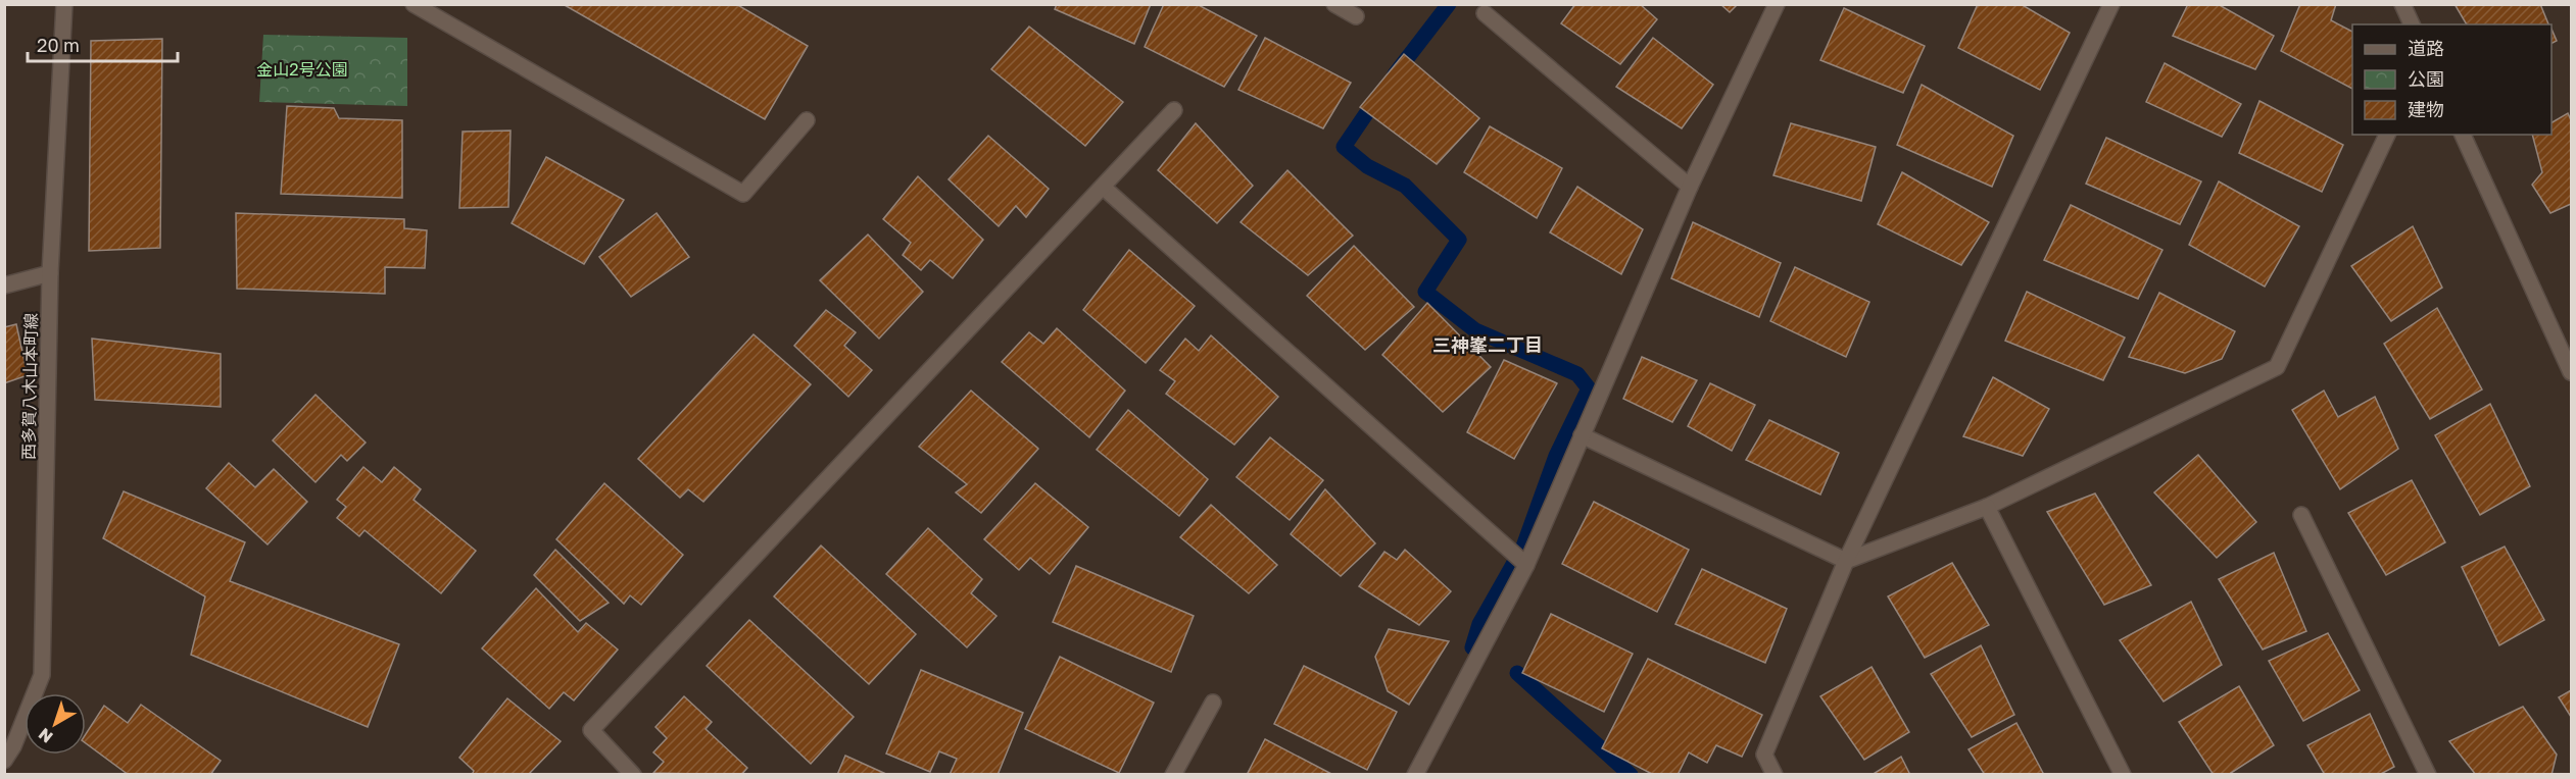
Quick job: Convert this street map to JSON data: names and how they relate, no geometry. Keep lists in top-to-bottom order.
{
  "streets": {
    "street": ["西多賀八木山本町線"]
  },
  "districts": ["三神峯二丁目"],
  "parks": ["金山2号公園"],
  "legend": ["道路", "公園", "建物"],
  "scale_bar": "20 m",
  "north": "bottom left"
}
